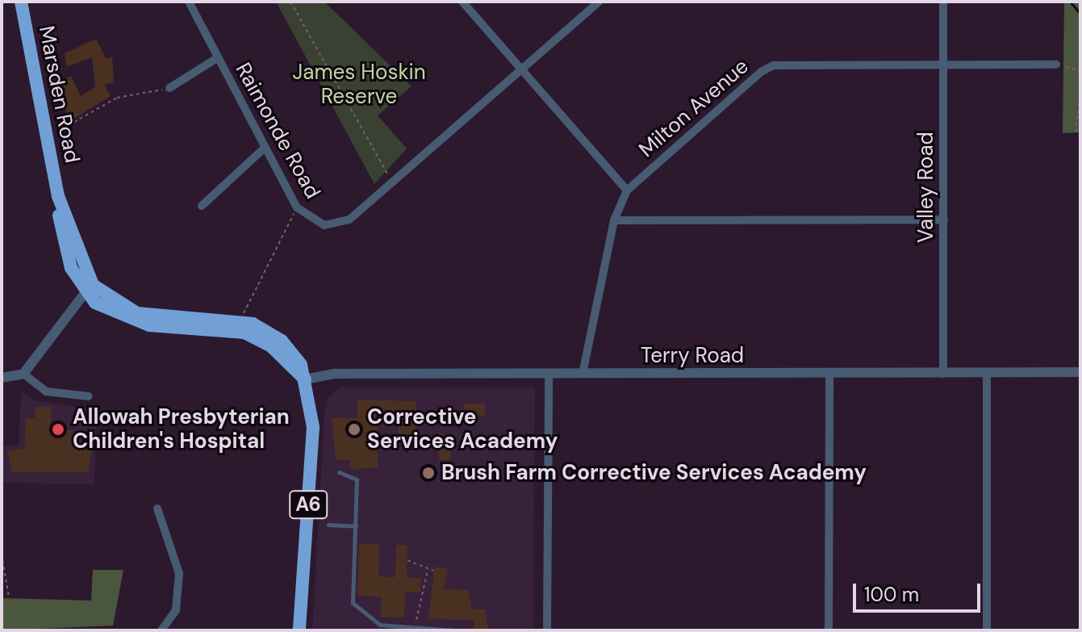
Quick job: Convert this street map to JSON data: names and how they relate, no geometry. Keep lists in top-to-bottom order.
{
  "streets": {
    "highway": ["Marsden Road", "A6"],
    "street": [
      "Milton Avenue",
      "Raimonde Road",
      "Valley Road",
      "Terry Road"
    ]
  },
  "crossings": [
    ["Marsden Road", "Terry Road"],
    ["Milton Avenue", "Valley Road"],
    ["Milton Avenue", "Terry Road"],
    ["Valley Road", "Terry Road"]
  ],
  "parks": ["James Hoskin Reserve"],
  "places": ["Allowah Presbyterian Children's Hospital", "Corrective Services Academy", "Brush Farm Corrective Services Academy"],
  "scale_bar": "100 m"
}
